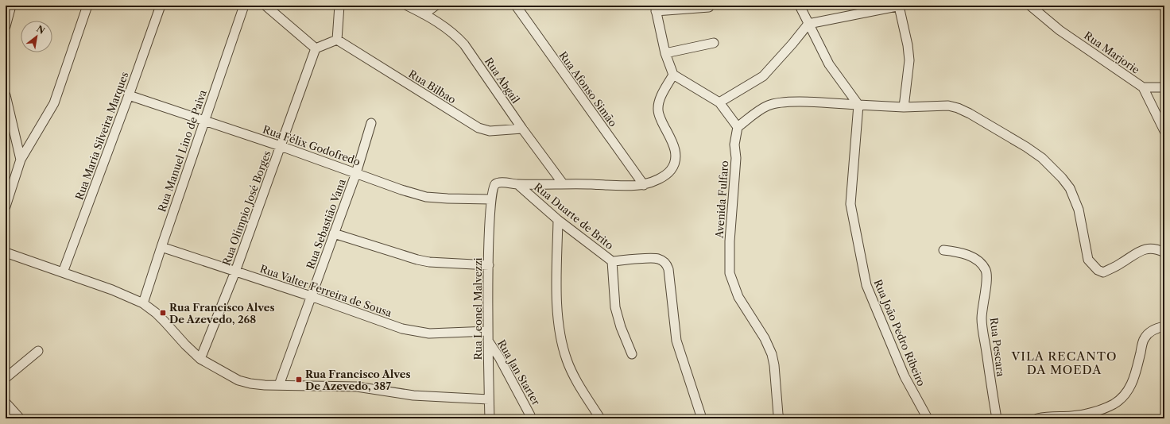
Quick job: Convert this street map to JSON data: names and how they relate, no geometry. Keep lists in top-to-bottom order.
{
  "streets": {
    "street": [
      "Rua Marjorie",
      "Rua Abgail",
      "Rua Bilbao",
      "Rua Afonso Simão",
      "Rua Maria Silveira Marques",
      "Rua Félix Godofredo",
      "Rua Manuel Lino de Paiva",
      "Avenida Fulfaro",
      "Rua Olímpio José Borges",
      "Rua Duarte de Brito",
      "Rua Sebastião Vana",
      "Rua Valter Ferreira de Sousa",
      "Rua Leonel Malvezzi",
      "Rua João Pedro Ribeiro",
      "Rua Pescara",
      "Rua Jan Starter"
    ]
  },
  "crossings": [
    ["Rua Abgail", "Rua Bilbao"],
    ["Rua Maria Silveira Marques", "Rua Félix Godofredo"],
    ["Rua Félix Godofredo", "Rua Manuel Lino de Paiva"],
    ["Rua Félix Godofredo", "Rua Olímpio José Borges"],
    ["Rua Félix Godofredo", "Rua Sebastião Vana"],
    ["Rua Félix Godofredo", "Rua Leonel Malvezzi"],
    ["Rua Manuel Lino de Paiva", "Rua Valter Ferreira de Sousa"],
    ["Rua Olímpio José Borges", "Rua Valter Ferreira de Sousa"],
    ["Rua Duarte de Brito", "Rua Leonel Malvezzi"],
    ["Rua Sebastião Vana", "Rua Valter Ferreira de Sousa"],
    ["Rua Valter Ferreira de Sousa", "Rua Leonel Malvezzi"],
    ["Rua Leonel Malvezzi", "Rua Jan Starter"]
  ],
  "districts": ["VILA RECANTO DA MOEDA"],
  "places": {
    "transit": ["Rua Francisco Alves De Azevedo, 268", "Rua Francisco Alves De Azevedo, 387"]
  },
  "north": "top right"
}
